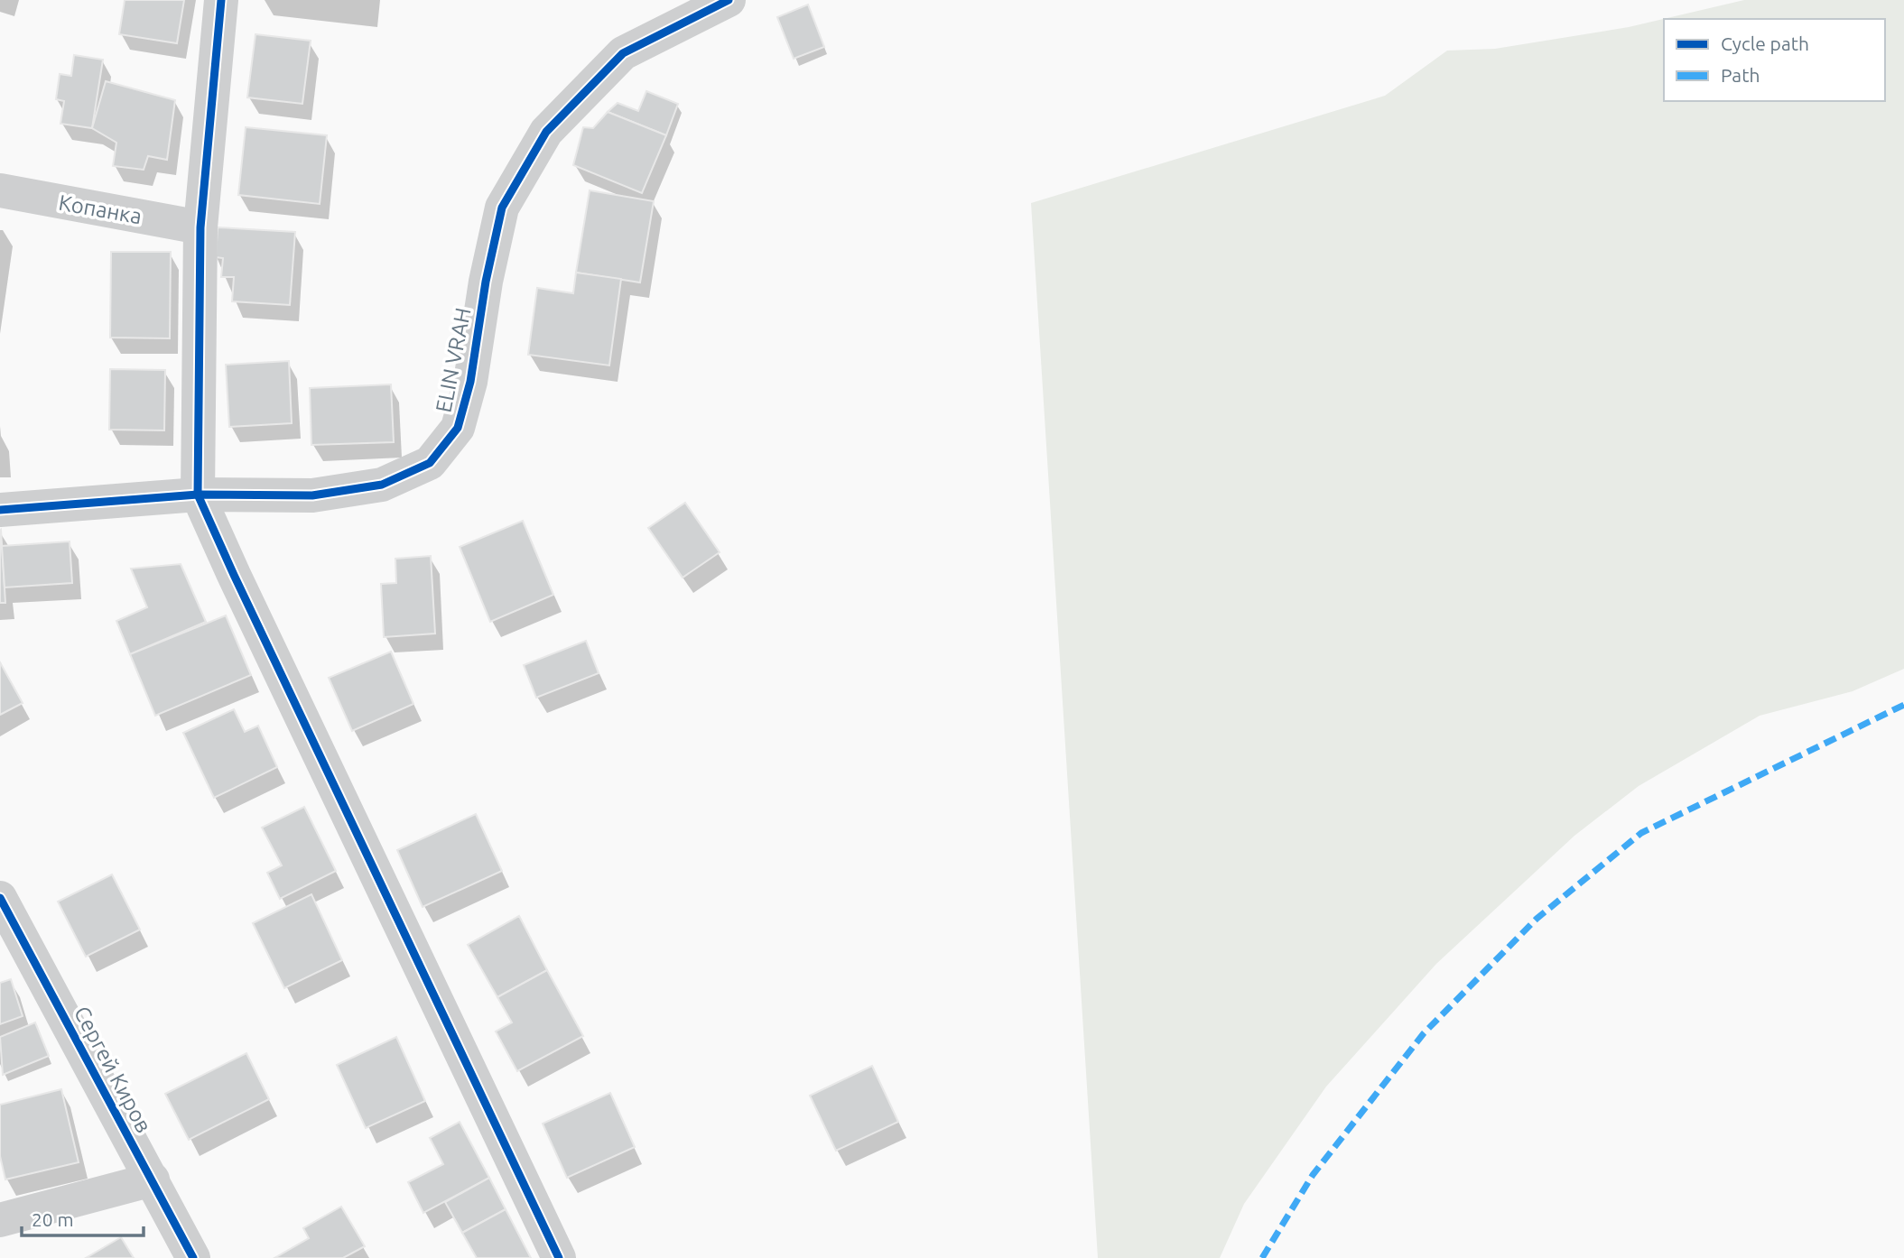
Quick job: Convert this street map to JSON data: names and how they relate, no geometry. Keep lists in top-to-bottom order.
{
  "streets": {
    "street": ["Копанка", "ELIN VRAH", "Сергей Киров"]
  },
  "legend": ["Cycle path", "Path"],
  "scale_bar": "20 m"
}
